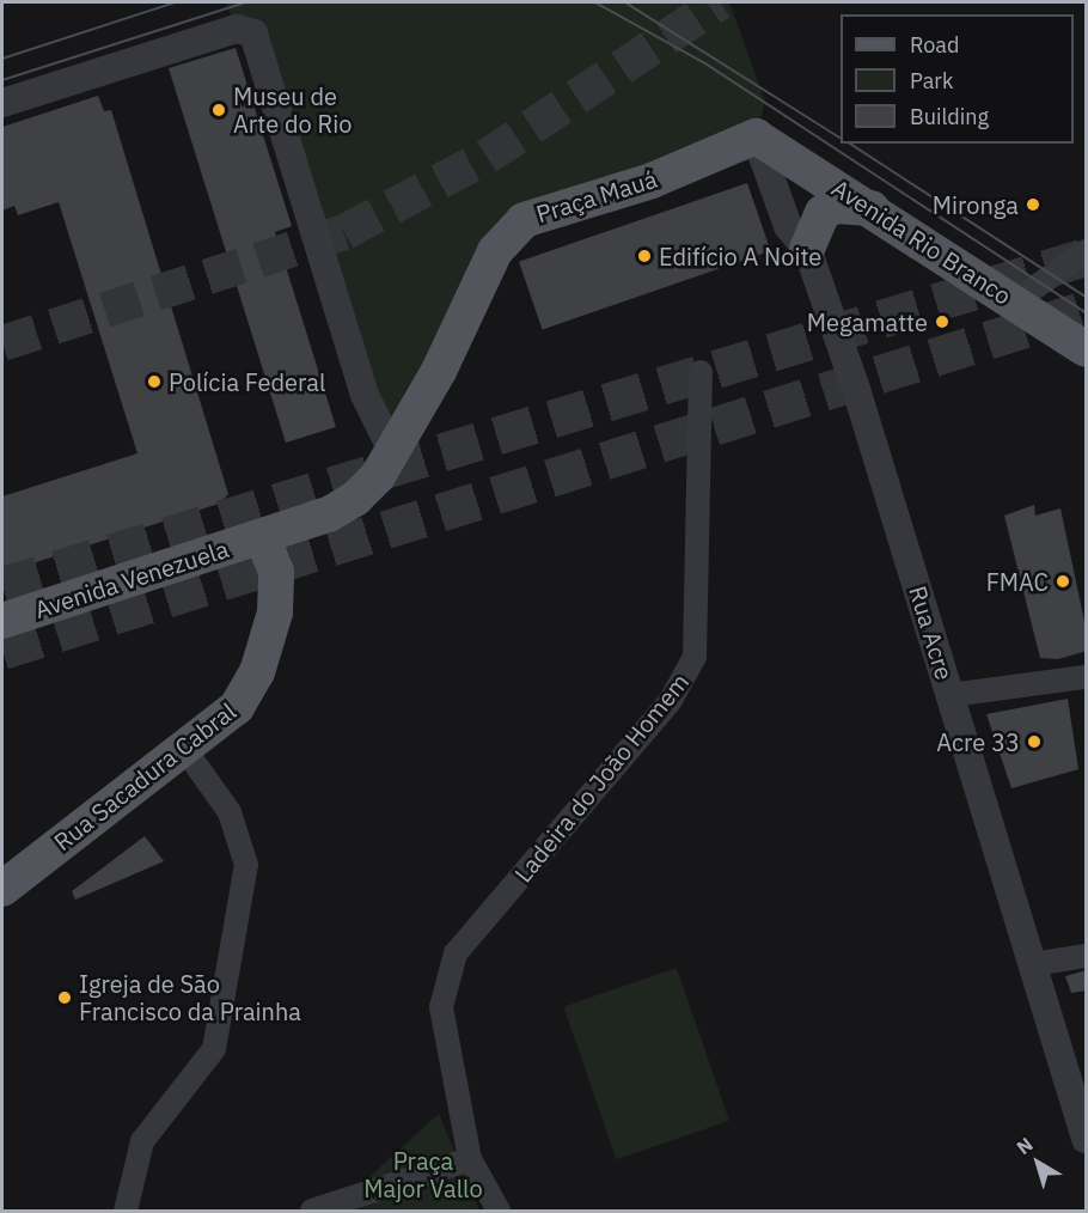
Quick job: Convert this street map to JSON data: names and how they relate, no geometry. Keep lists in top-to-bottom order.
{
  "streets": {
    "main road": [
      "Praça Mauá",
      "Avenida Rio Branco",
      "Avenida Venezuela",
      "Rua Sacadura Cabral"
    ],
    "street": ["Rua Acre", "Ladeira do João Homem"]
  },
  "crossings": [
    ["Praça Mauá", "Avenida Rio Branco"],
    ["Praça Mauá", "Avenida Venezuela"],
    ["Praça Mauá", "Rua Acre"],
    ["Praça Mauá", "Rua Sacadura Cabral"],
    ["Avenida Rio Branco", "Rua Acre"],
    ["Avenida Venezuela", "Rua Sacadura Cabral"]
  ],
  "parks": ["Praça Major Vallo"],
  "places": [
    "Museu de Arte do Rio",
    "Mironga",
    "Edifício A Noite",
    "Megamatte",
    "Polícia Federal",
    "FMAC",
    "Acre 33",
    "Igreja de São Francisco da Prainha"
  ],
  "legend": ["Road", "Park", "Building"],
  "north": "top left"
}
